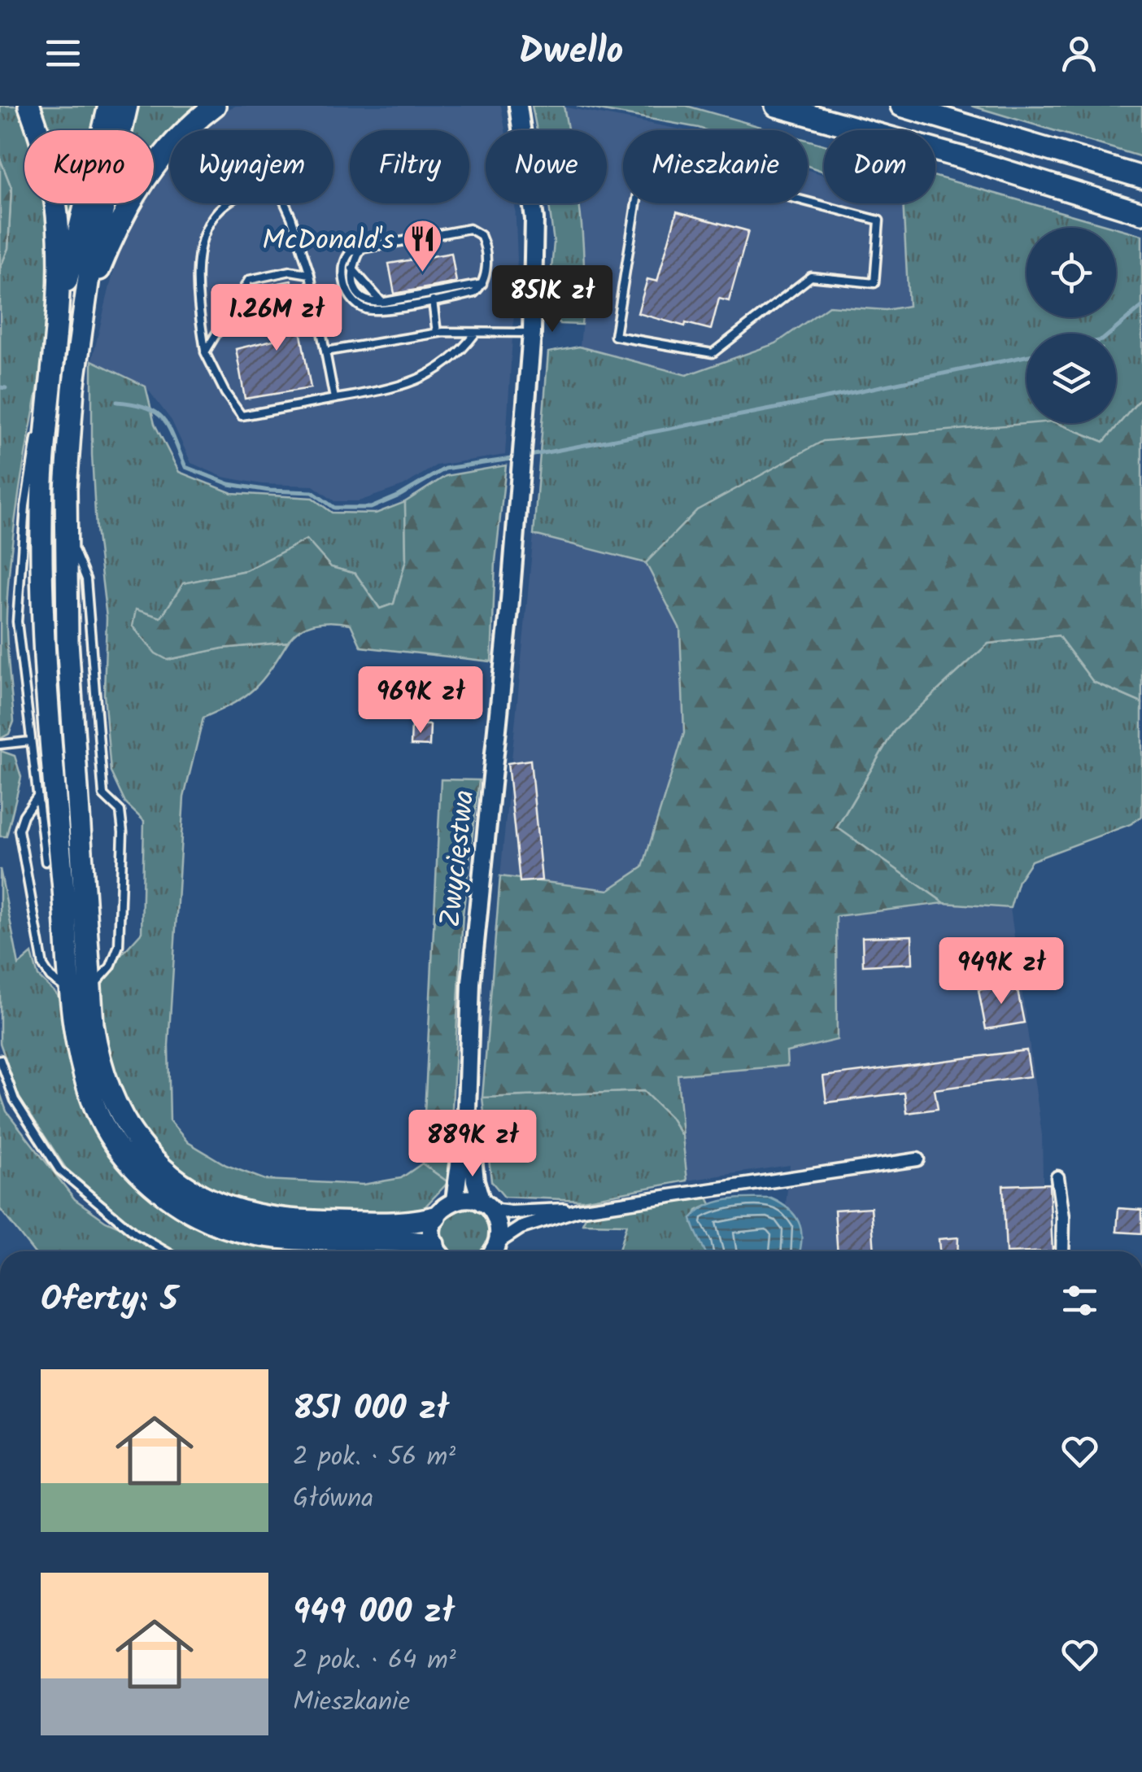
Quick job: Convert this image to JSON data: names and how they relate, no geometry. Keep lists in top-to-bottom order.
{
  "streets": {
    "main road": ["Zwycięstwa"]
  },
  "places": {
    "restaurant": ["McDonald's"]
  },
  "page": {
    "header": "Dwello",
    "chip": [
      "Kupno",
      "Wynajem",
      "Filtry",
      "Nowe",
      "Mieszkanie",
      "Dom"
    ],
    "price": [
      "851K zł",
      "1.26M zł",
      "969K zł",
      "949K zł",
      "889K zł"
    ],
    "heading": "Oferty: 5",
    "list": [
      {
        "name": "851 000 zł",
        "note": "2 pok. · 56 m² · Główna"
      },
      {
        "name": "949 000 zł",
        "note": "2 pok. · 64 m² · Mieszkanie"
      }
    ]
  }
}
